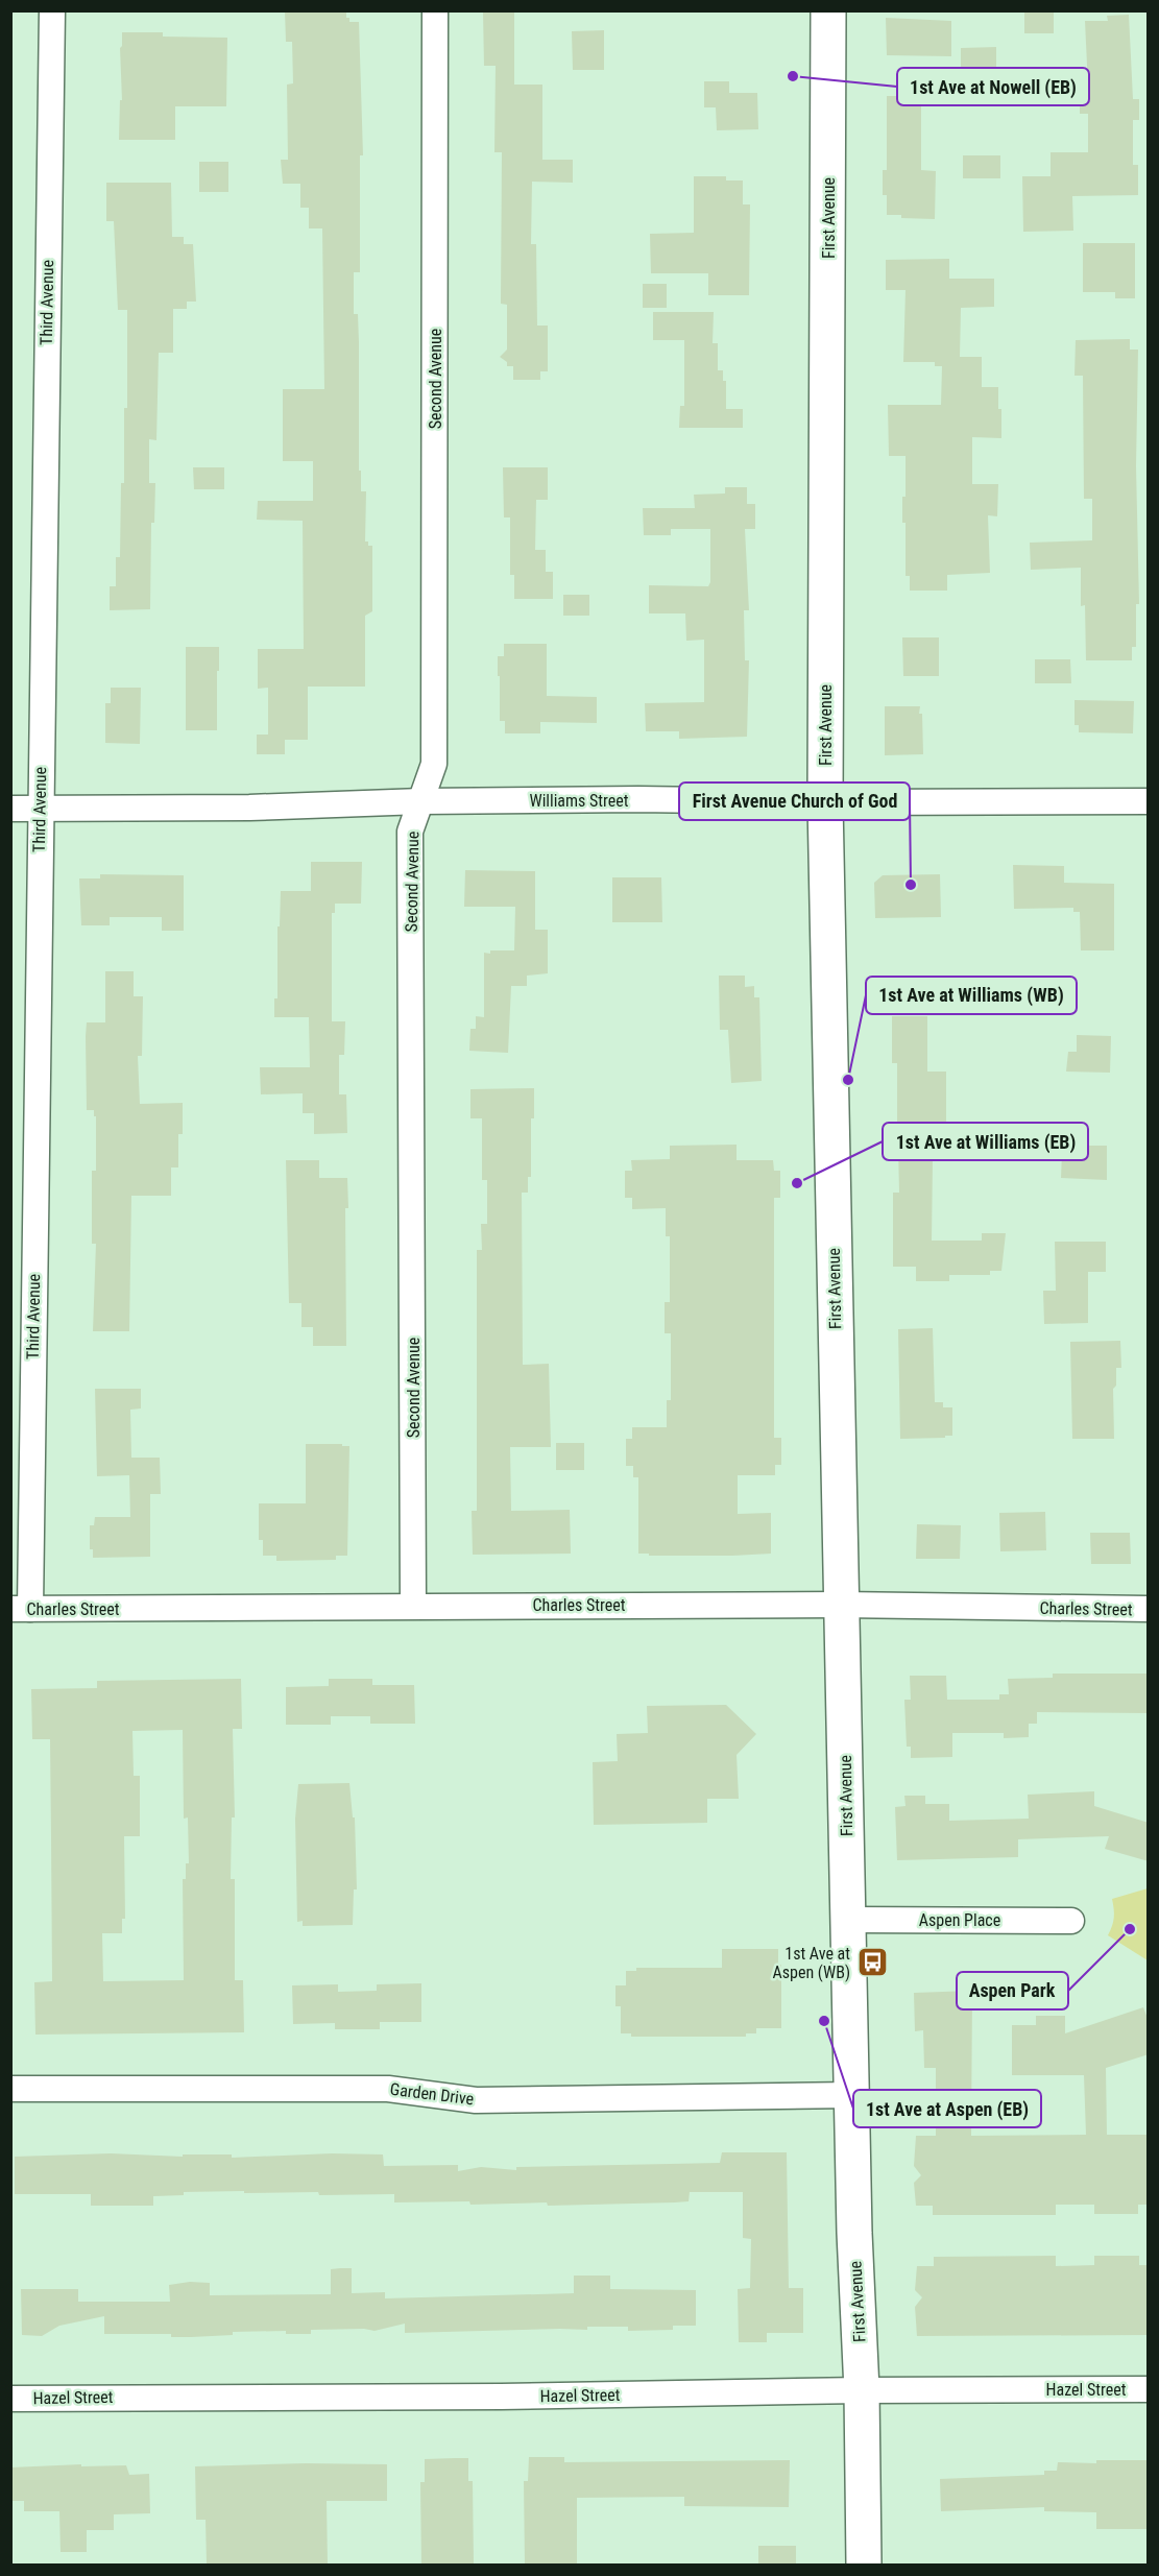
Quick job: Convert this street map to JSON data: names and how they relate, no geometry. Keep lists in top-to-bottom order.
{
  "streets": {
    "street": [
      "First Avenue",
      "Third Avenue",
      "Second Avenue",
      "Williams Street",
      "Charles Street",
      "Aspen Place",
      "Garden Drive",
      "Hazel Street"
    ]
  },
  "crossings": [
    ["First Avenue", "Williams Street"],
    ["First Avenue", "Charles Street"],
    ["First Avenue", "Aspen Place"],
    ["First Avenue", "Garden Drive"],
    ["First Avenue", "Hazel Street"],
    ["Third Avenue", "Williams Street"],
    ["Third Avenue", "Charles Street"],
    ["Second Avenue", "Williams Street"],
    ["Second Avenue", "Charles Street"]
  ],
  "places": {
    "other": [
      "1st Ave at Nowell (EB)",
      "First Avenue Church of God",
      "1st Ave at Williams (WB)",
      "1st Ave at Williams (EB)",
      "Aspen Park",
      "1st Ave at Aspen (EB)"
    ],
    "bus stop": ["1st Ave at Aspen (WB)"]
  }
}
